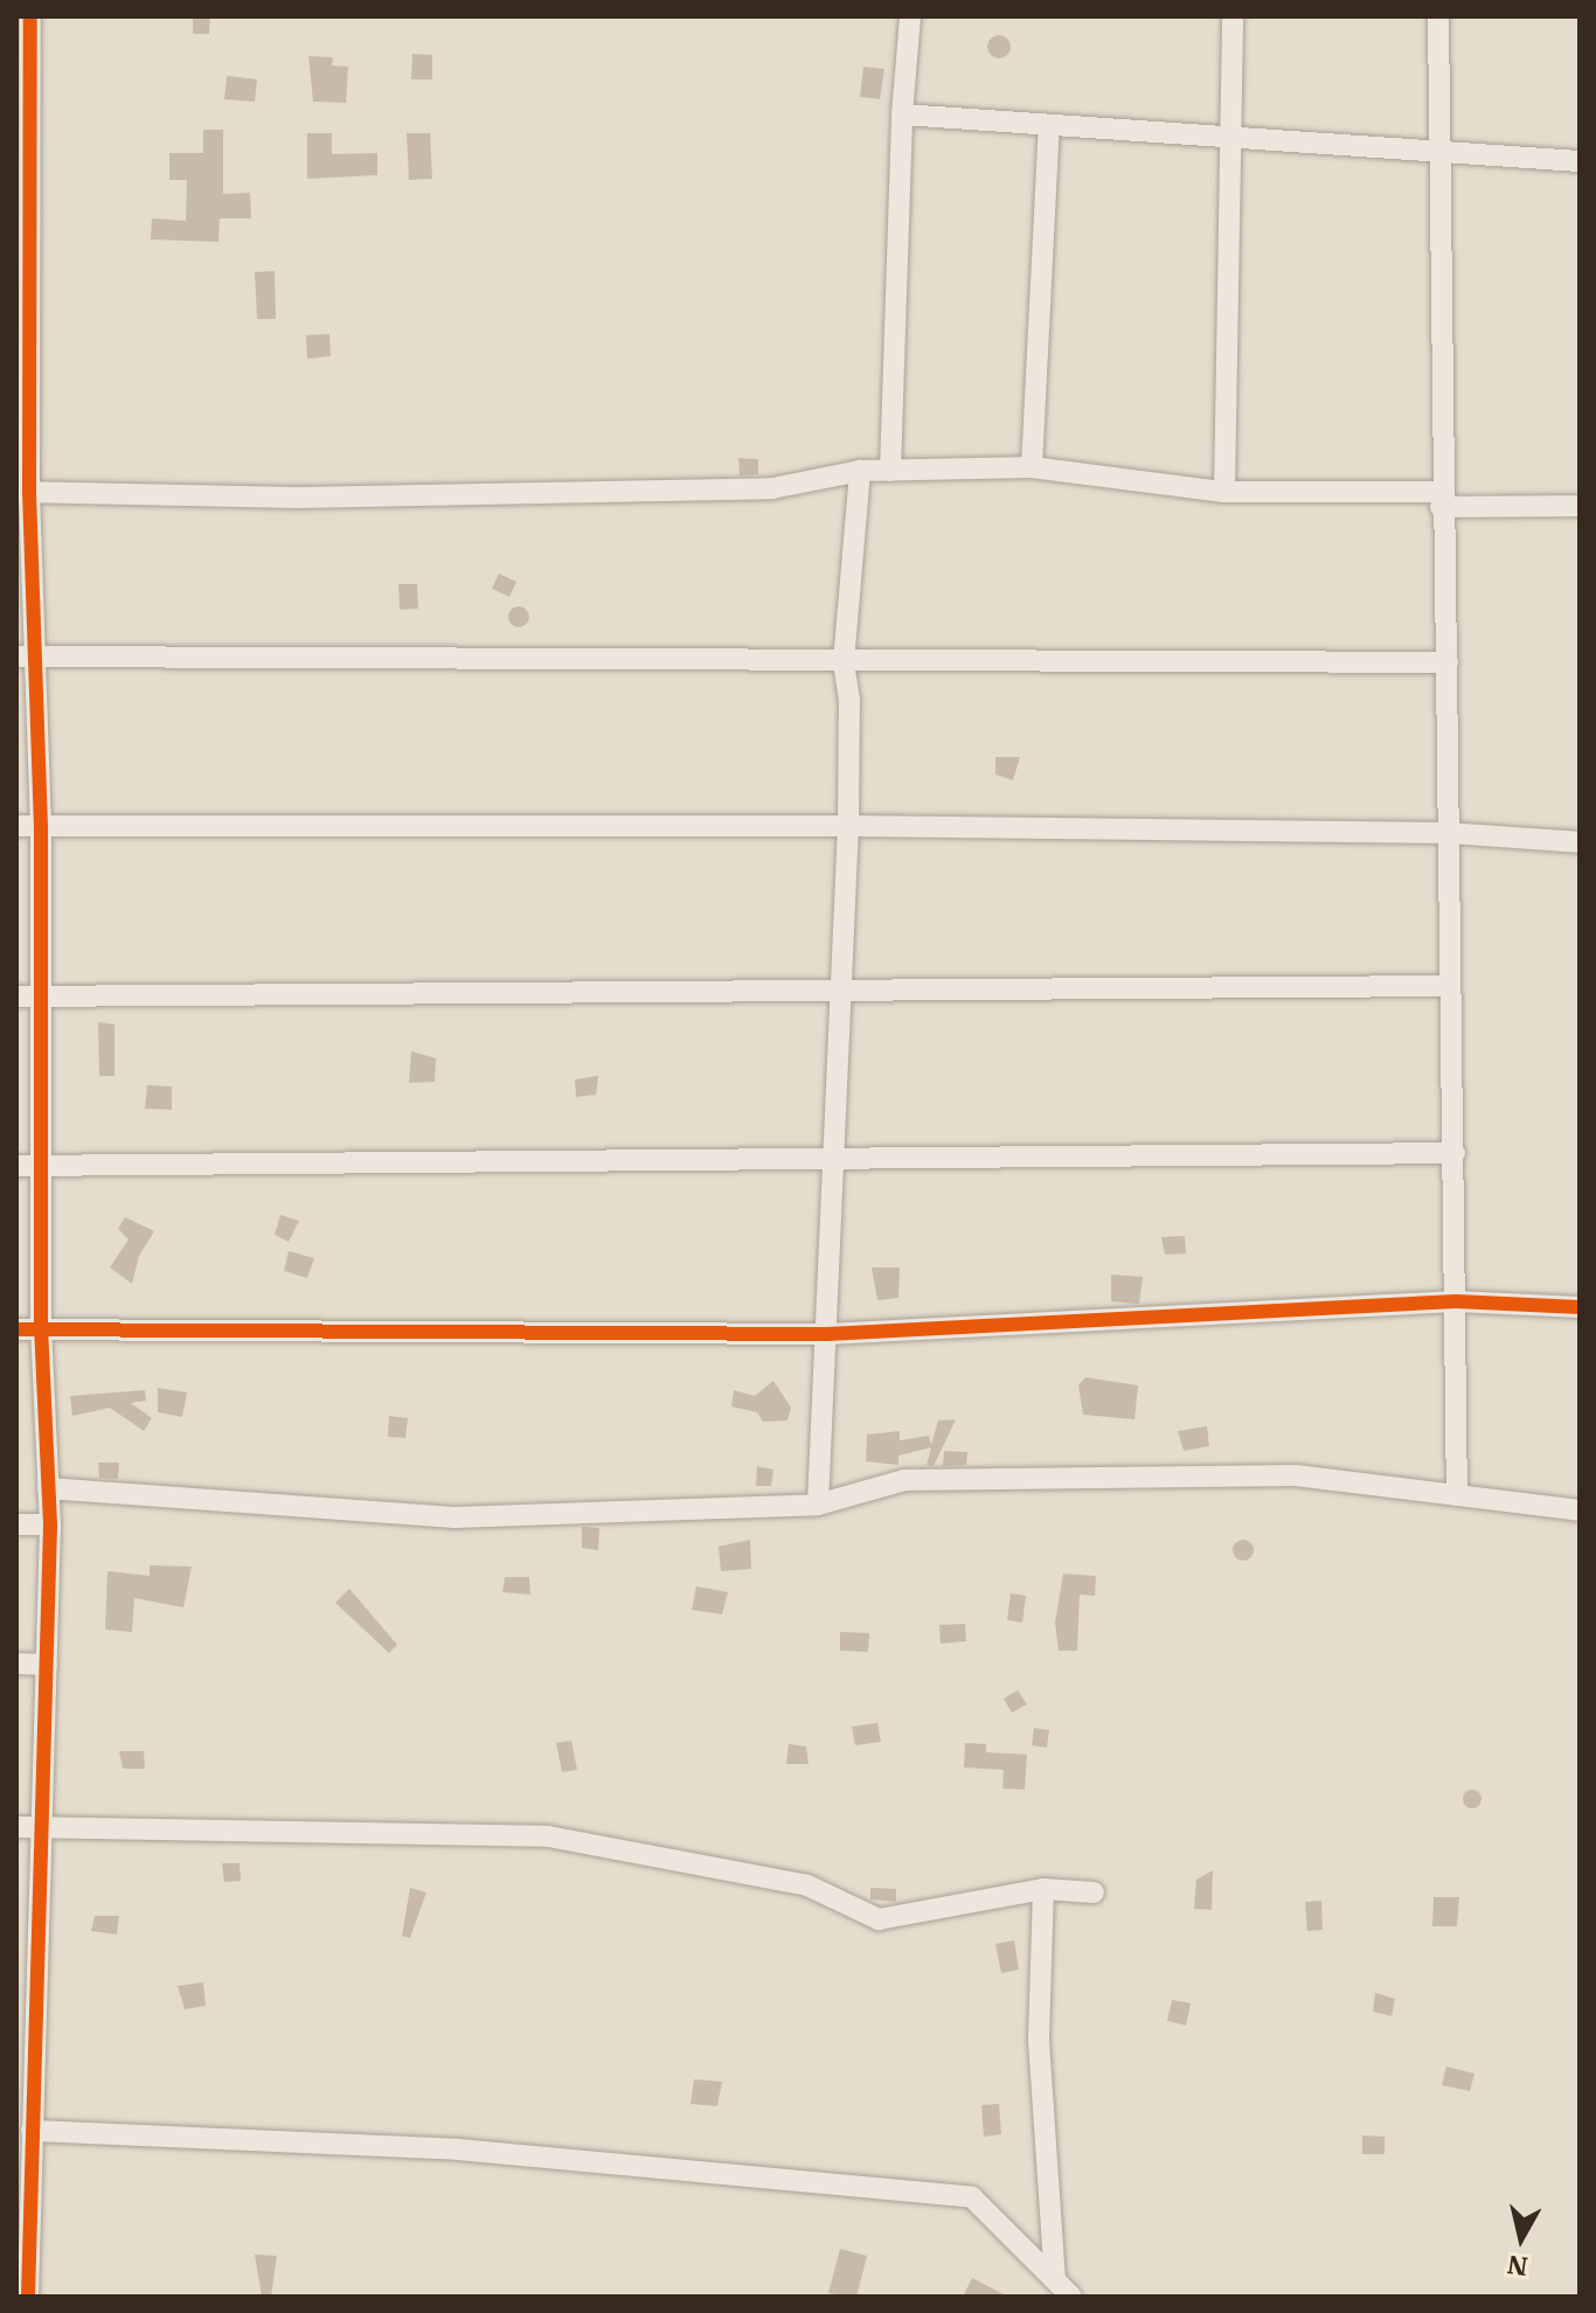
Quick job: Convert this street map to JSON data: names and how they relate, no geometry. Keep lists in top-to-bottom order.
{
  "north": "bottom"
}
